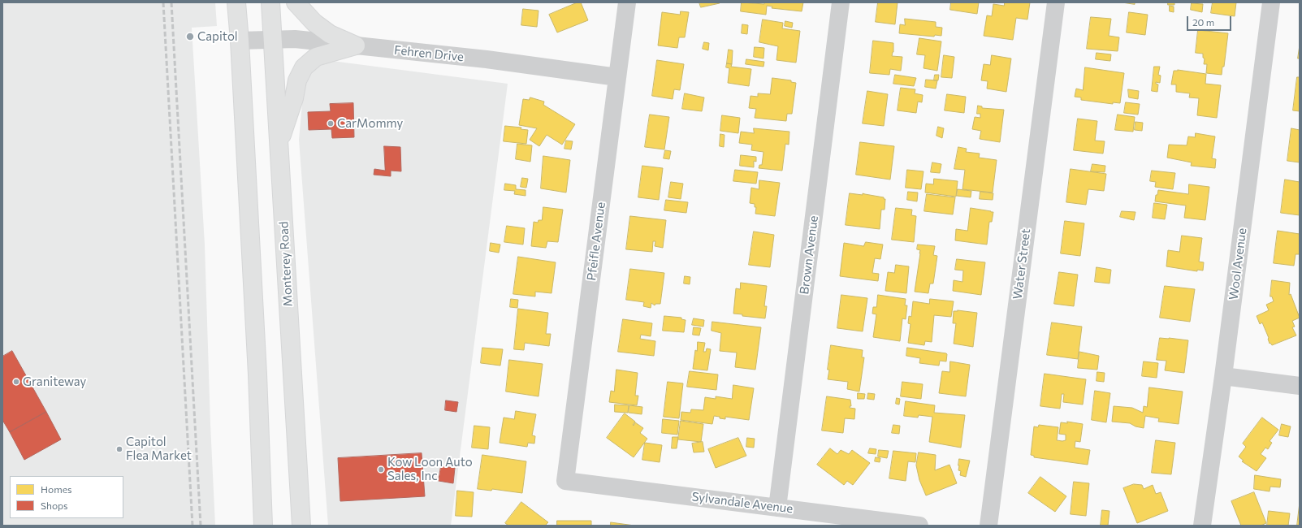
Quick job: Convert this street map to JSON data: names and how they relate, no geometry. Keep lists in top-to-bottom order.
{
  "streets": {
    "main road": ["Monterey Road"],
    "street": [
      "Fehren Drive",
      "Pfeifle Avenue",
      "Brown Avenue",
      "Water Street",
      "Wool Avenue",
      "Sylvandale Avenue"
    ]
  },
  "crossings": [
    ["Fehren Drive", "Pfeifle Avenue"],
    ["Fehren Drive", "Monterey Road"],
    ["Pfeifle Avenue", "Sylvandale Avenue"],
    ["Brown Avenue", "Sylvandale Avenue"]
  ],
  "places": [
    "Capitol",
    "CarMommy",
    "Graniteway",
    "Capitol Flea Market",
    "Kow Loon Auto Sales, Inc"
  ],
  "legend": ["Homes", "Shops"],
  "scale_bar": "20 m"
}
